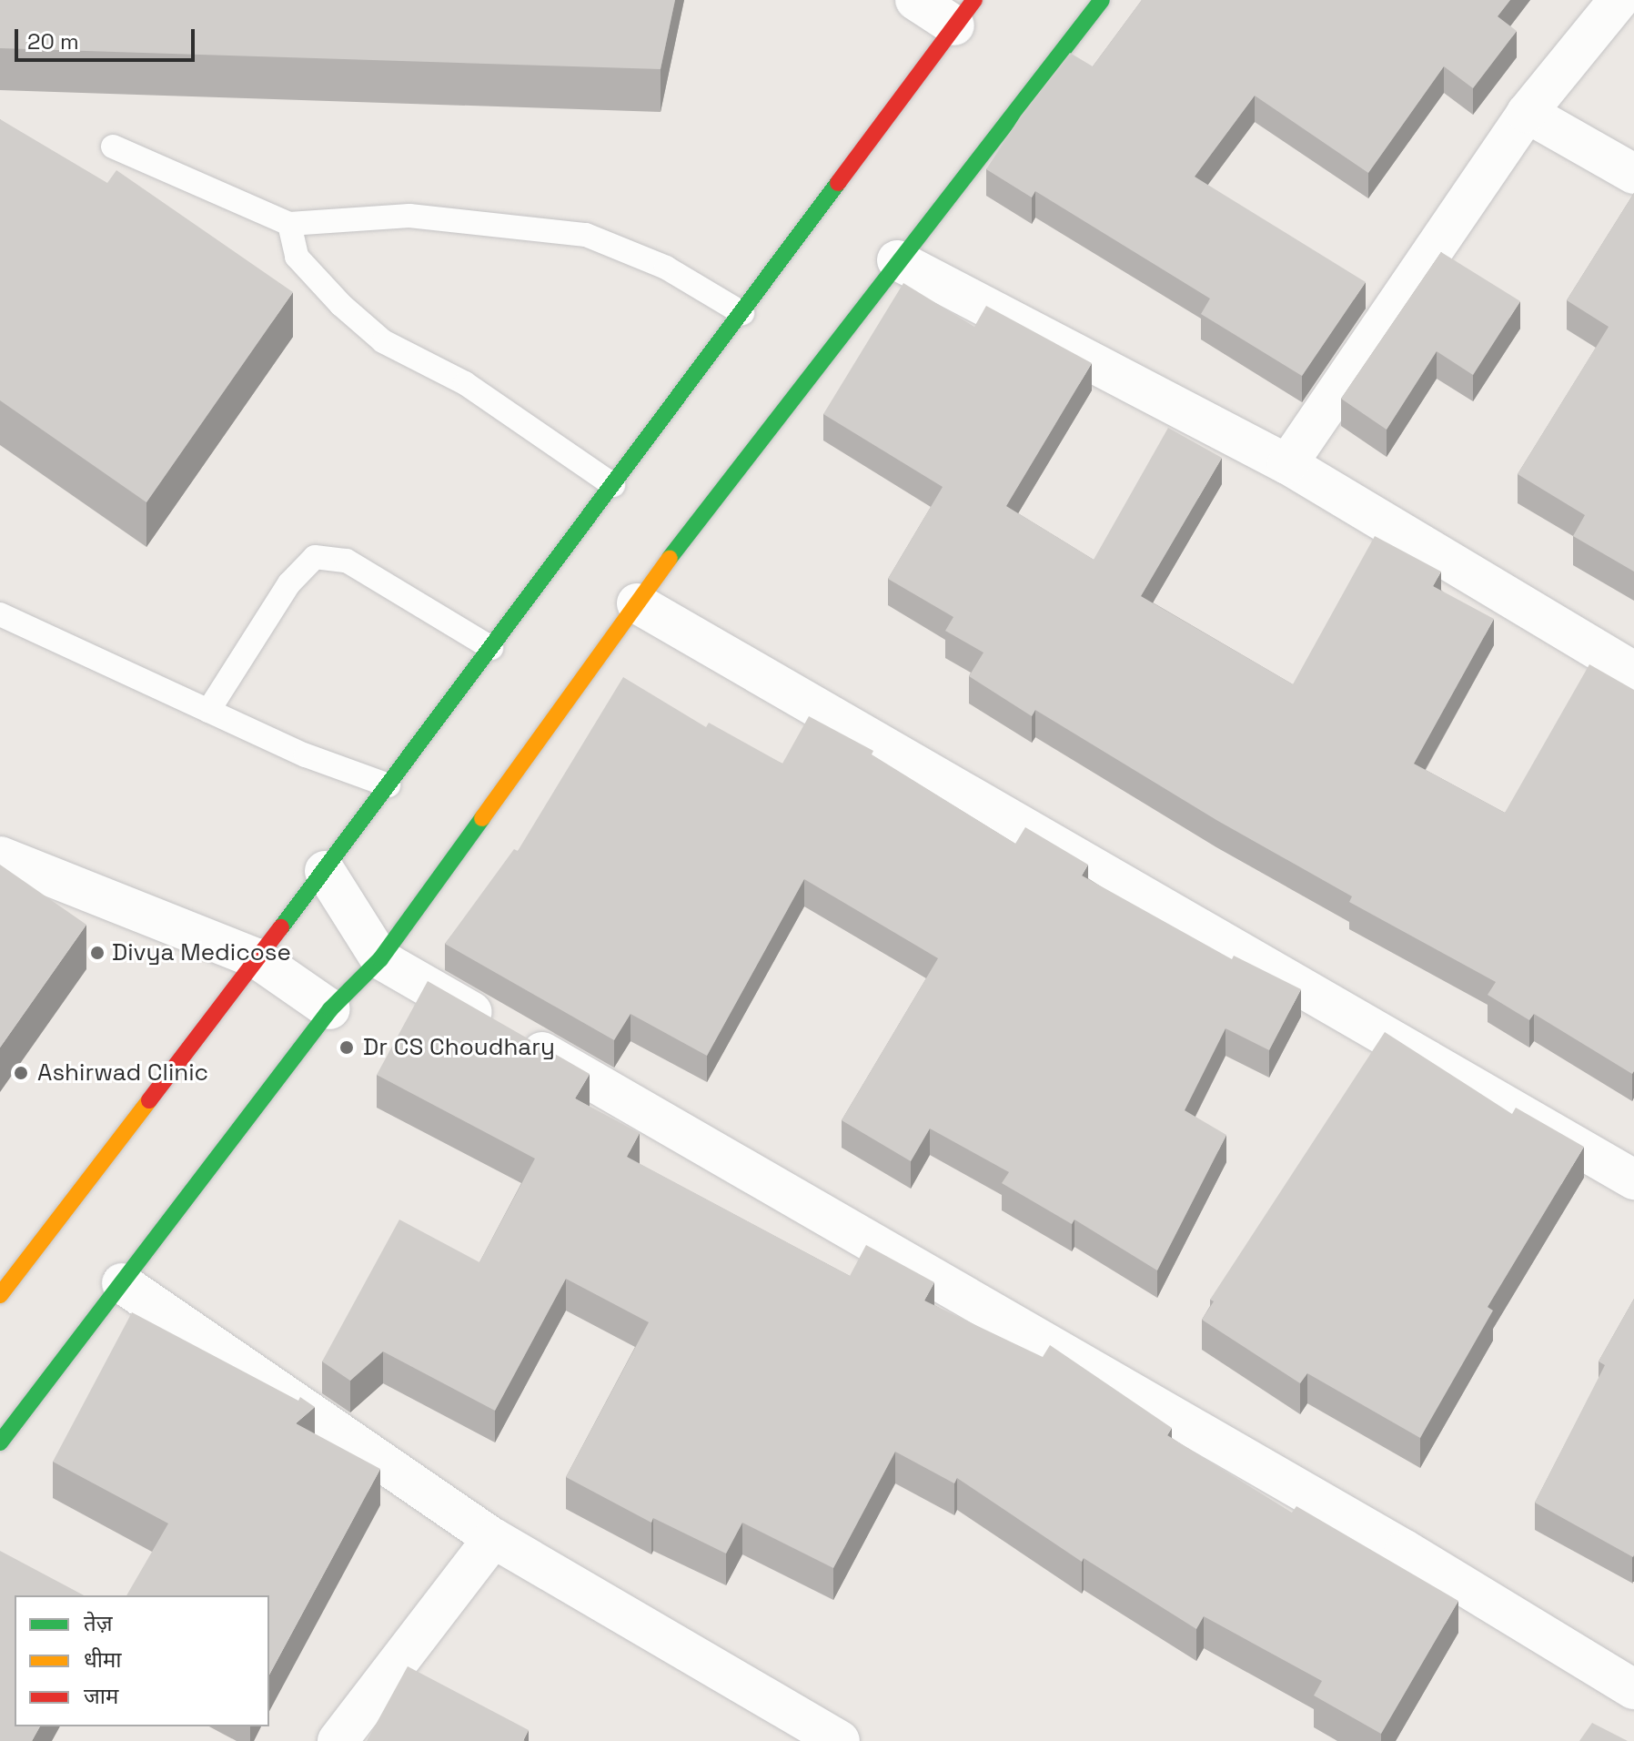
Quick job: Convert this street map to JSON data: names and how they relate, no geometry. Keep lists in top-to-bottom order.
{
  "places": ["Divya Medicose", "Dr CS Choudhary", "Ashirwad Clinic"],
  "legend": ["तेज़", "धीमा", "जाम"],
  "scale_bar": "20 m"
}
